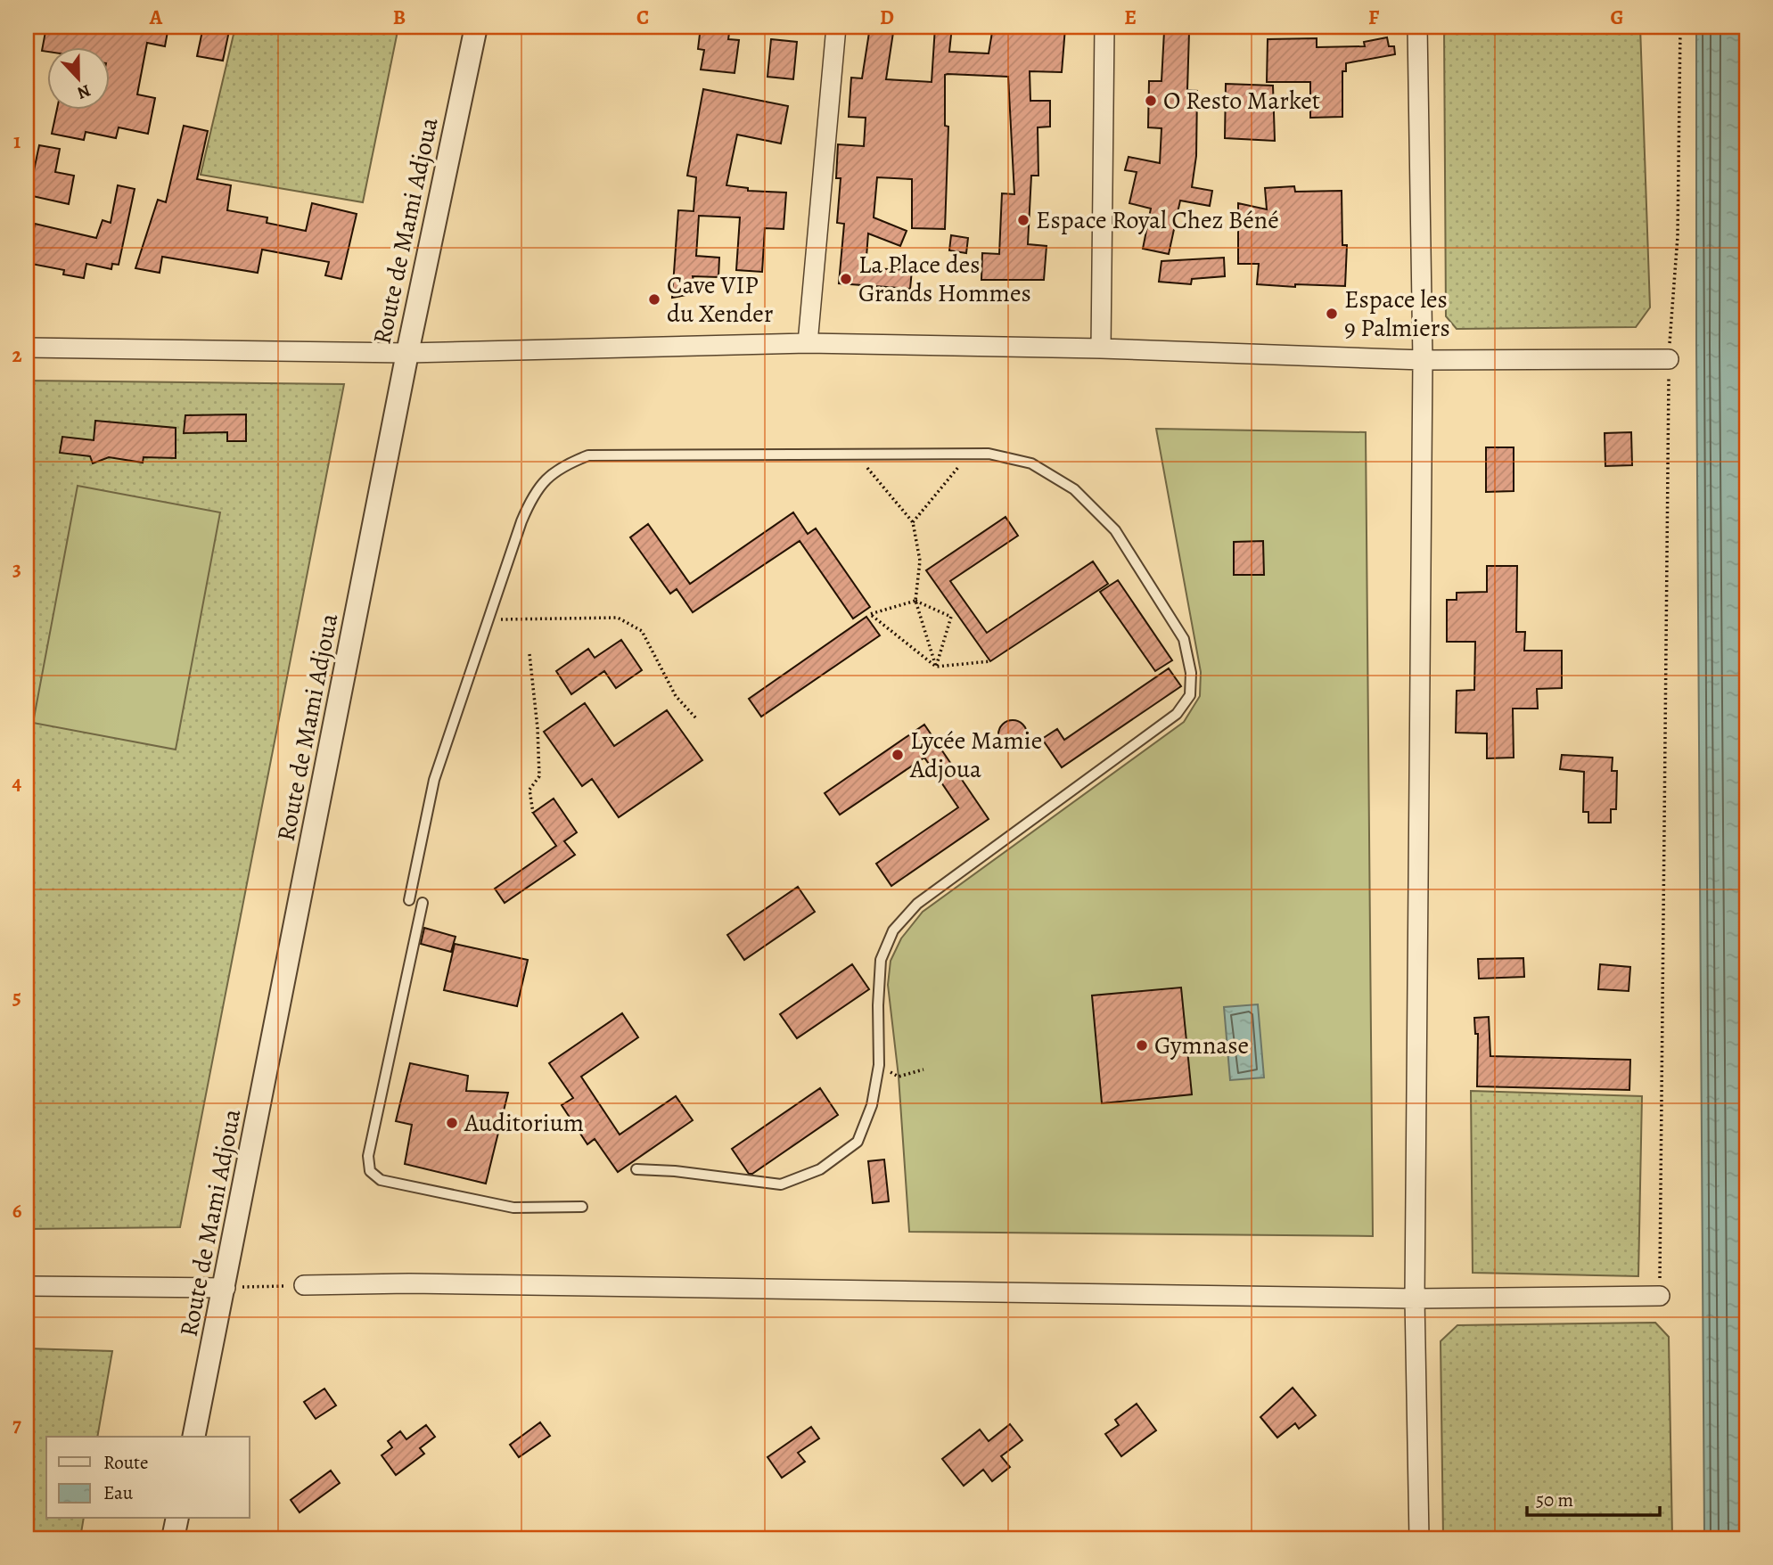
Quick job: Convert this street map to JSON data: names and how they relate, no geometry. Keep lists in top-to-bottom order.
{
  "streets": {
    "street": ["Route de Mami Adjoua"]
  },
  "places": [
    "O Resto Market",
    "Espace Royal Chez Béné",
    "La Place des Grands Hommes",
    "Cave VIP du Xender",
    "Espace les 9 Palmiers",
    "Lycée Mamie Adjoua",
    "Gymnase",
    "Auditorium"
  ],
  "legend": ["Route", "Eau"],
  "scale_bar": "50 m",
  "north": "bottom",
  "grid": {
    "columns": [
      "A",
      "B",
      "C",
      "D",
      "E",
      "F",
      "G"
    ],
    "rows": [
      "1",
      "2",
      "3",
      "4",
      "5",
      "6",
      "7"
    ]
  }
}
